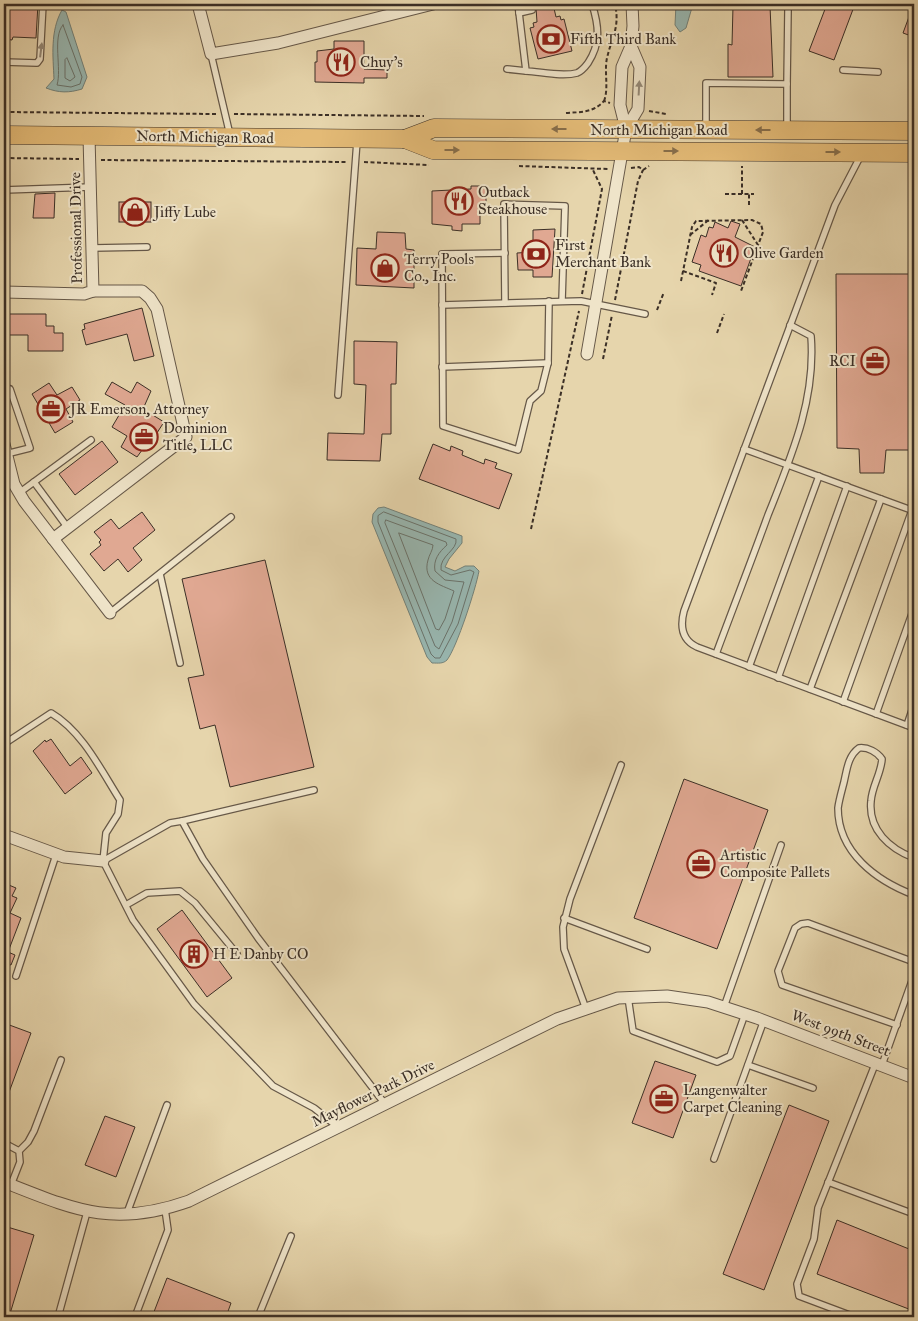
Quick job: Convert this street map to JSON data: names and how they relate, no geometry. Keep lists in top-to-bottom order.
{
  "streets": {
    "main road": ["North Michigan Road"],
    "street": ["Professional Drive", "West 99th Street", "Mayflower Park Drive"]
  },
  "crossings": [
    ["North Michigan Road", "Professional Drive"],
    ["West 99th Street", "Mayflower Park Drive"]
  ],
  "places": {
    "bank": ["Fifth Third Bank", "First Merchant Bank"],
    "restaurant": ["Chuy's", "Outback Steakhouse", "Olive Garden"],
    "shop": ["Jiffy Lube", "Terry Pools Co., Inc."],
    "office": [
      "RCI",
      "JR Emerson, Attorney",
      "Dominion Title, LLC",
      "Artistic Composite Pallets",
      "Langenwalter Carpet Cleaning"
    ],
    "building": ["H E Danby CO"]
  }
}
